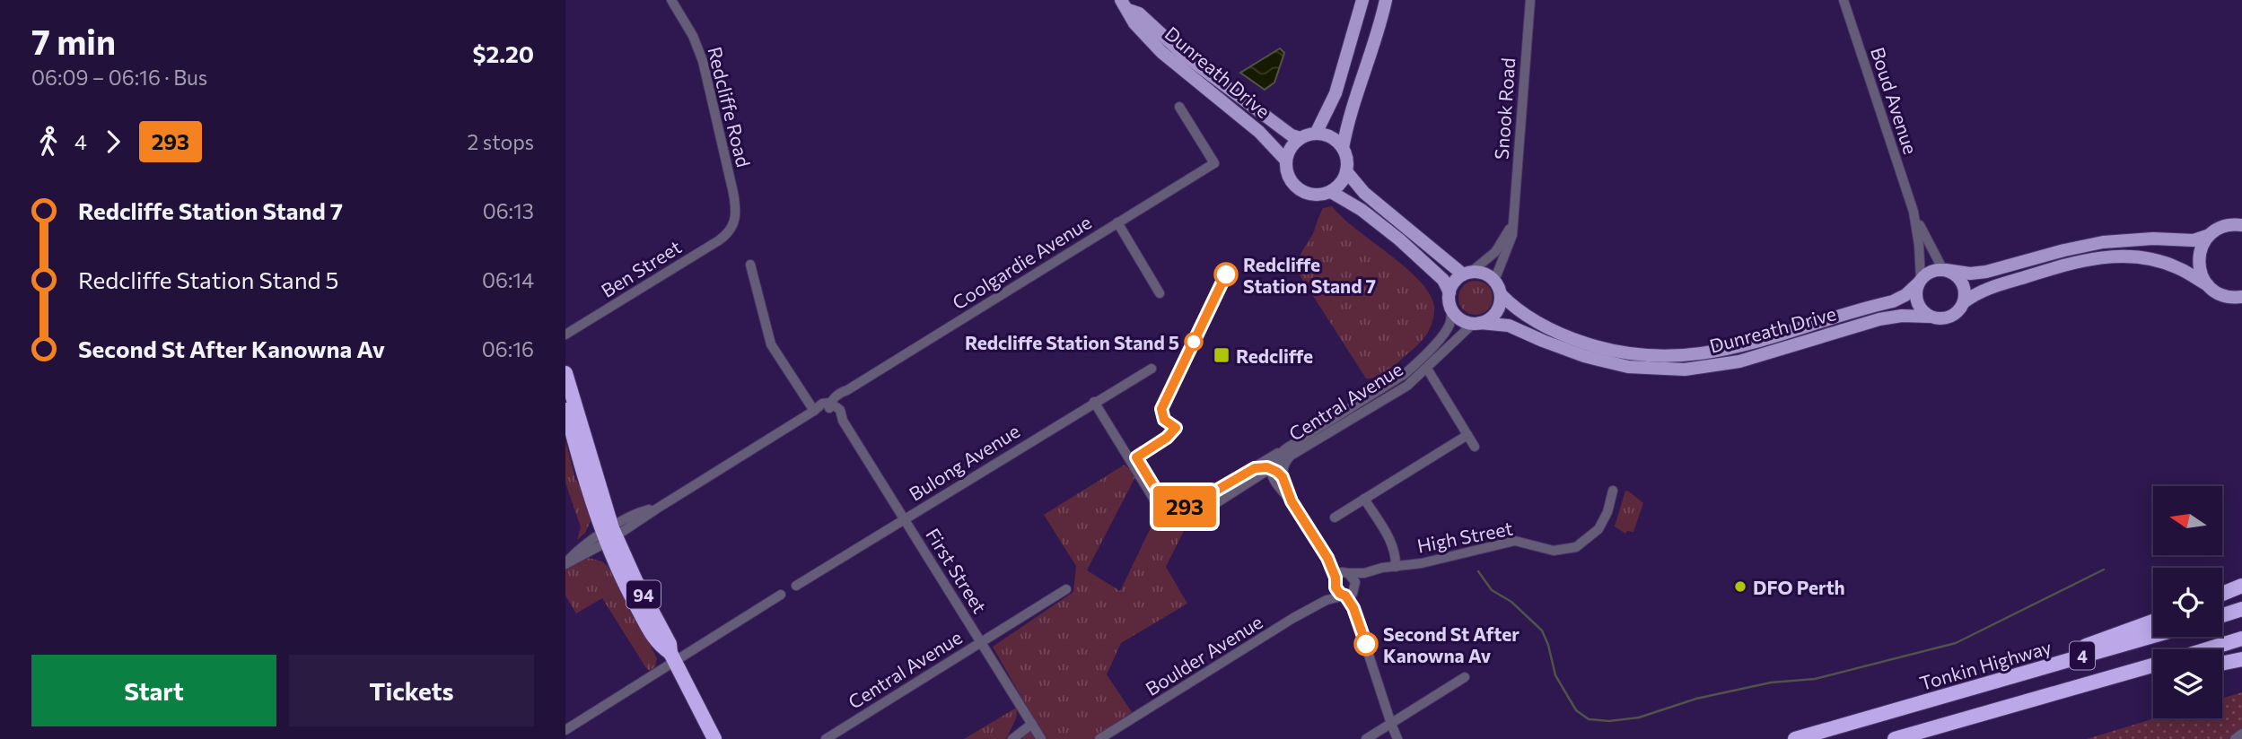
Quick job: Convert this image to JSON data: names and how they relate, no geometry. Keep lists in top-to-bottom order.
{
  "streets": {
    "highway": ["94", "4", "Tonkin Highway"],
    "main road": ["Dunreath Drive"],
    "street": [
      "Boud Avenue",
      "Redcliffe Road",
      "Snook Road",
      "Coolgardie Avenue",
      "Ben Street",
      "Central Avenue",
      "Bulong Avenue",
      "High Street",
      "First Street",
      "Boulder Avenue"
    ]
  },
  "crossings": [
    ["Dunreath Drive", "Boud Avenue"],
    ["Dunreath Drive", "Snook Road"],
    ["Dunreath Drive", "Central Avenue"],
    ["Redcliffe Road", "Ben Street"],
    ["Snook Road", "Central Avenue"],
    ["Coolgardie Avenue", "First Street"],
    ["Coolgardie Avenue", "94"],
    ["Central Avenue", "Bulong Avenue"],
    ["Central Avenue", "First Street"],
    ["Bulong Avenue", "First Street"],
    ["High Street", "Boulder Avenue"]
  ],
  "places": {
    "other": [
      "Redcliffe Station Stand 7",
      "Redcliffe Station Stand 5",
      "DFO Perth",
      "Second St After Kanowna Av"
    ],
    "transit": ["Redcliffe"]
  },
  "lines": ["bus line 293"],
  "north": "left",
  "page": {
    "heading": ["7 min", "06:09 – 06:16 · Bus", "$2.20"],
    "on_map": "293",
    "legs": ["4", "293", "2 stops"],
    "list": [
      {
        "name": "Redcliffe Station Stand 7",
        "value": "06:13"
      },
      {
        "name": "Redcliffe Station Stand 5",
        "value": "06:14"
      },
      {
        "name": "Second St After Kanowna Av",
        "value": "06:16"
      }
    ],
    "buttons": ["Start", "Tickets"]
  }
}
